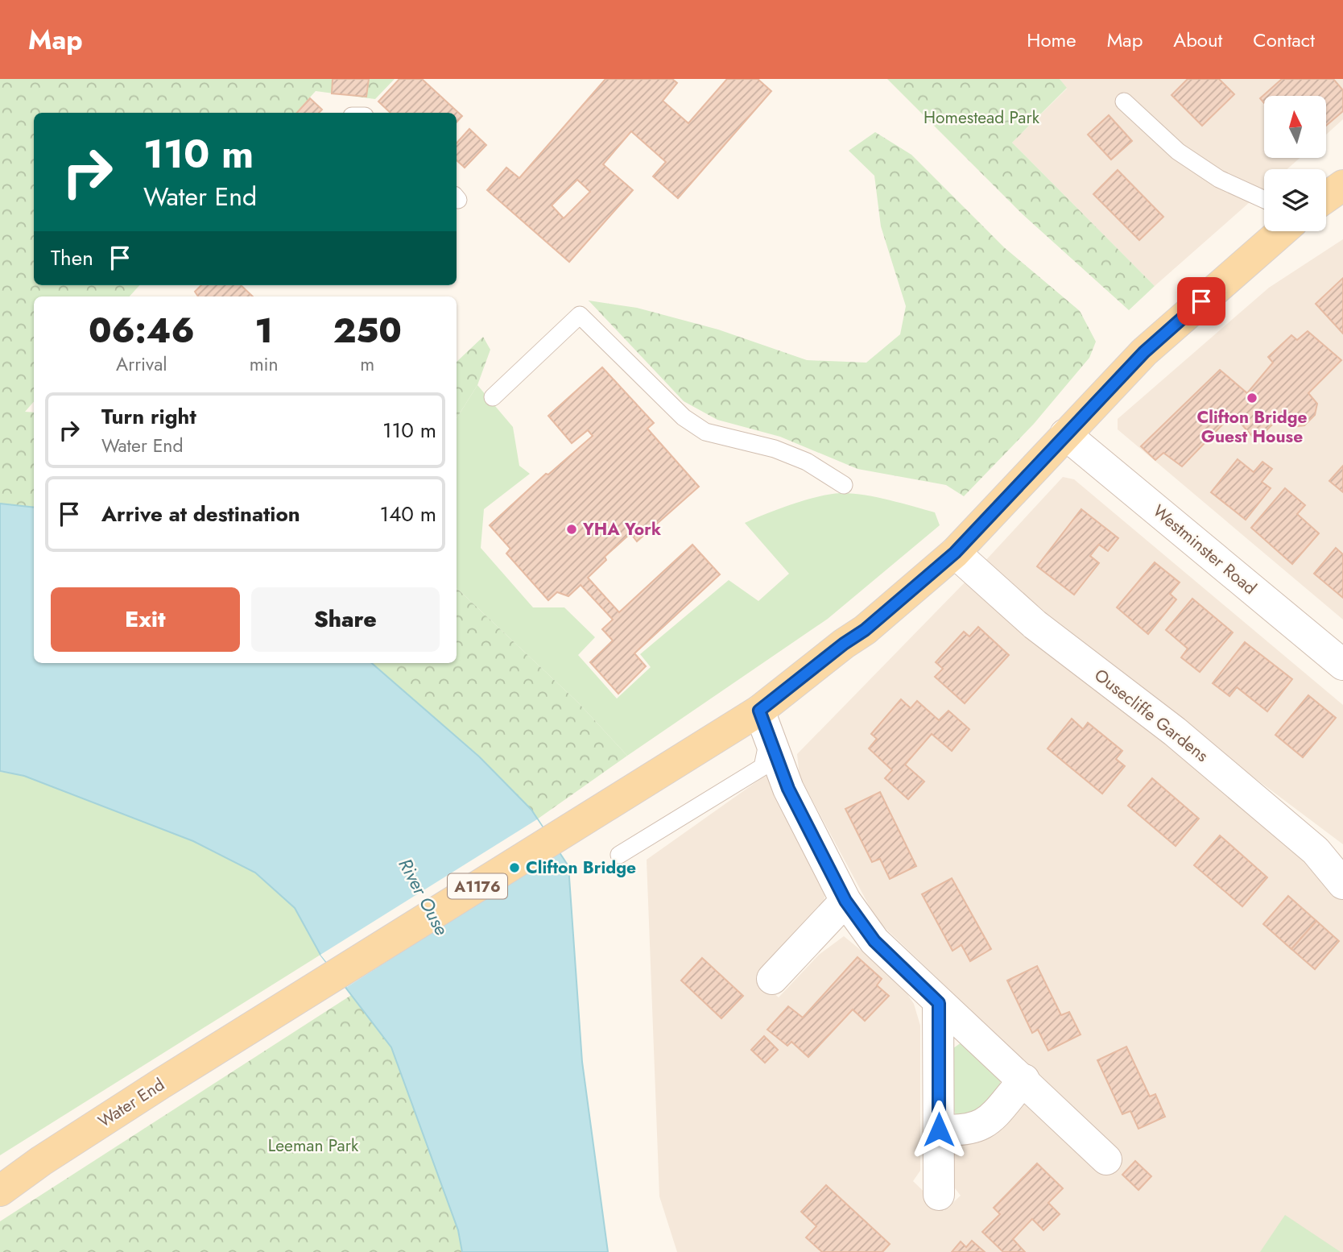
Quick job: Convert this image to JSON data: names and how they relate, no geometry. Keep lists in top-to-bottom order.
{
  "streets": {
    "main road": ["A1176", "Water End"],
    "street": ["Westminster Road", "Ousecliffe Gardens"]
  },
  "crossings": [
    ["Westminster Road", "A1176"],
    ["Ousecliffe Gardens", "A1176"],
    ["A1176", "Water End"]
  ],
  "water": ["River Ouse"],
  "parks": ["Homestead Park", "Leeman Park"],
  "places": ["Clifton Bridge Guest House", "YHA York", "Clifton Bridge"],
  "north": "top",
  "page": {
    "header": "Map",
    "nav": [
      "Home",
      "Map",
      "About",
      "Contact"
    ],
    "turn": ["110 m", "Water End"],
    "then": "Then",
    "eta": [
      "06:46",
      "Arrival",
      "1",
      "min",
      "250",
      "m"
    ],
    "list": [
      {
        "name": "Turn right",
        "note": "Water End",
        "value": "110 m"
      },
      {
        "name": "Arrive at destination",
        "value": "140 m"
      }
    ],
    "buttons": ["Exit", "Share"]
  }
}
